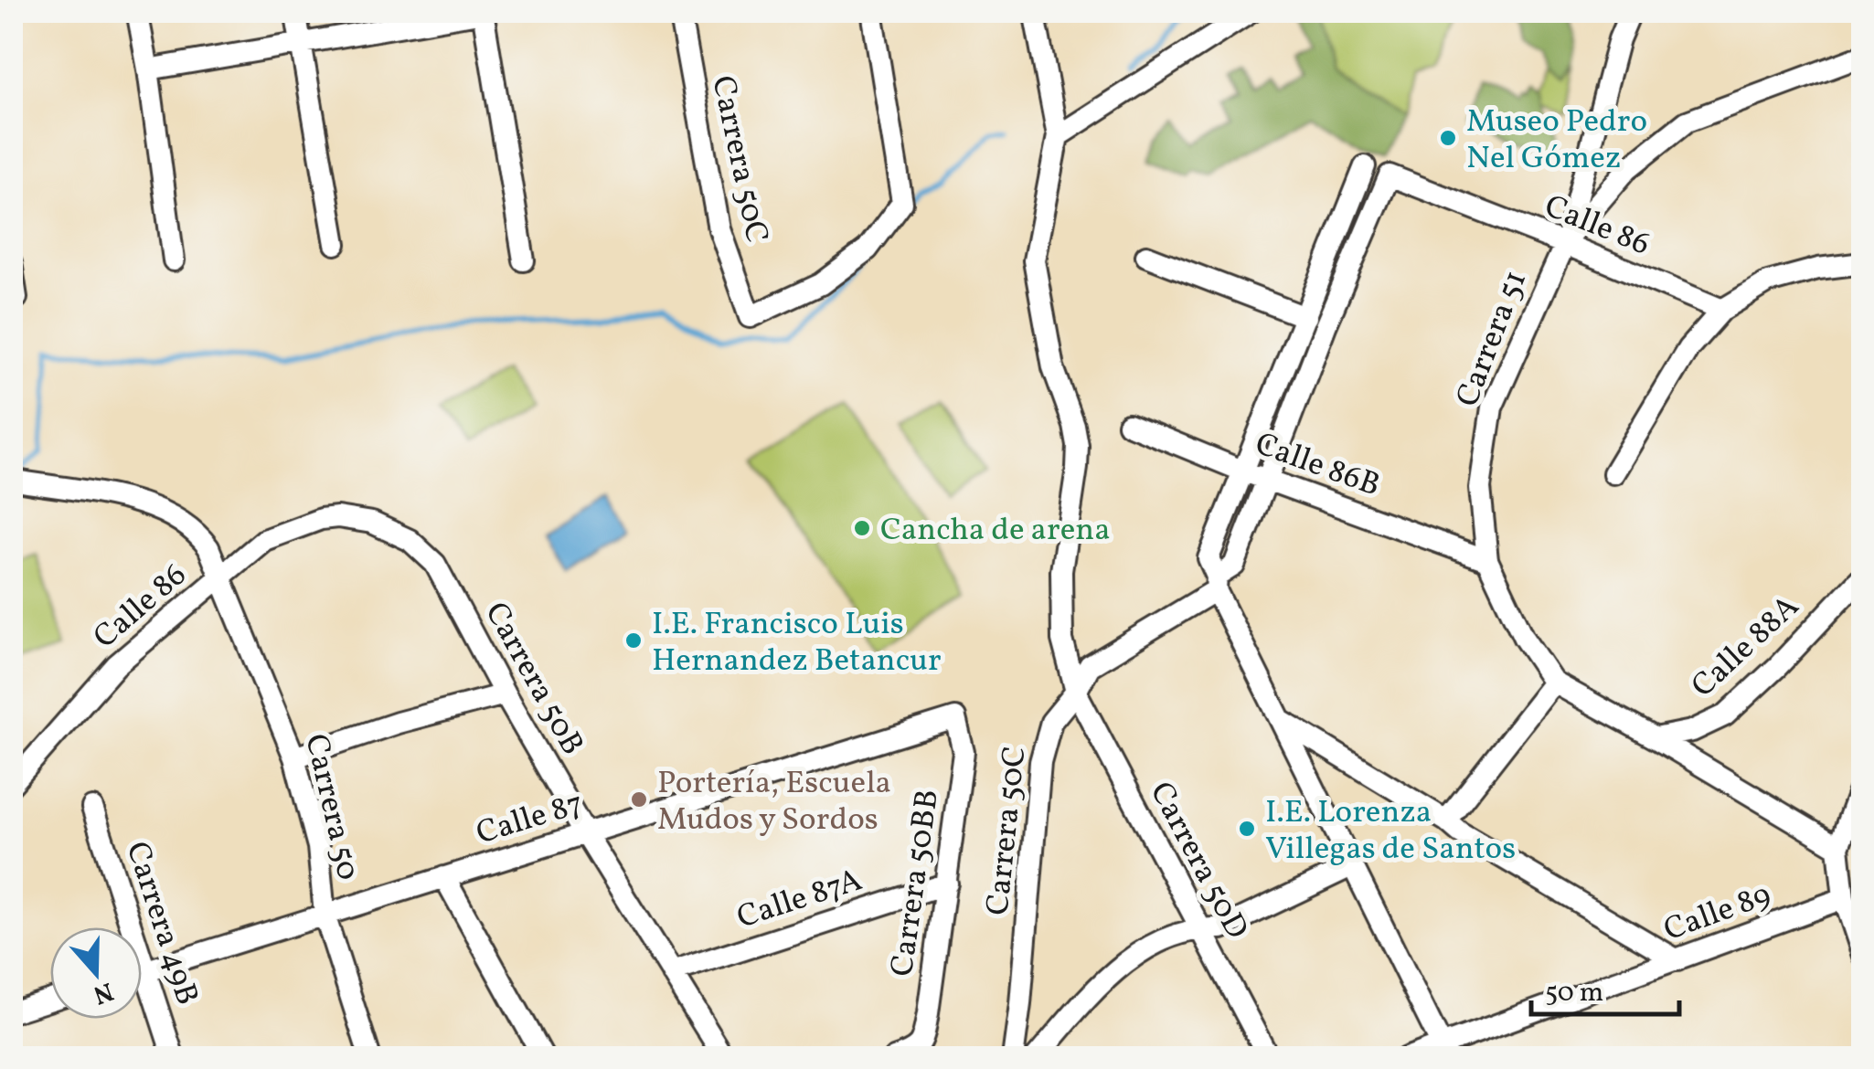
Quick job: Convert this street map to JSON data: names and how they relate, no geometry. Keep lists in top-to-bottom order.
{
  "streets": {
    "street": [
      "Carrera 50C",
      "Calle 86",
      "Carrera 51",
      "Calle 86B",
      "Calle 88A",
      "Carrera 50B",
      "Carrera 50",
      "Calle 87",
      "Carrera 50D",
      "Carrera 50BB",
      "Calle 87A",
      "Calle 89",
      "Carrera 49B"
    ]
  },
  "crossings": [
    ["Carrera 50C", "Carrera 50D"],
    ["Calle 86", "Carrera 51"],
    ["Calle 86", "Calle 86B"],
    ["Calle 86", "Carrera 50B"],
    ["Calle 86", "Carrera 50"],
    ["Carrera 51", "Calle 86B"],
    ["Carrera 51", "Calle 88A"],
    ["Carrera 50B", "Calle 87"],
    ["Carrera 50B", "Calle 87A"],
    ["Carrera 50", "Calle 87"],
    ["Calle 87", "Carrera 50BB"],
    ["Calle 87", "Carrera 49B"],
    ["Carrera 50BB", "Calle 87A"]
  ],
  "places": [
    "Museo Pedro Nel Gómez",
    "Cancha de arena",
    "I.E. Francisco Luis Hernandez Betancur",
    "Portería, Escuela Mudos y Sordos",
    "I.E. Lorenza Villegas de Santos"
  ],
  "scale_bar": "50 m",
  "north": "bottom"
}
